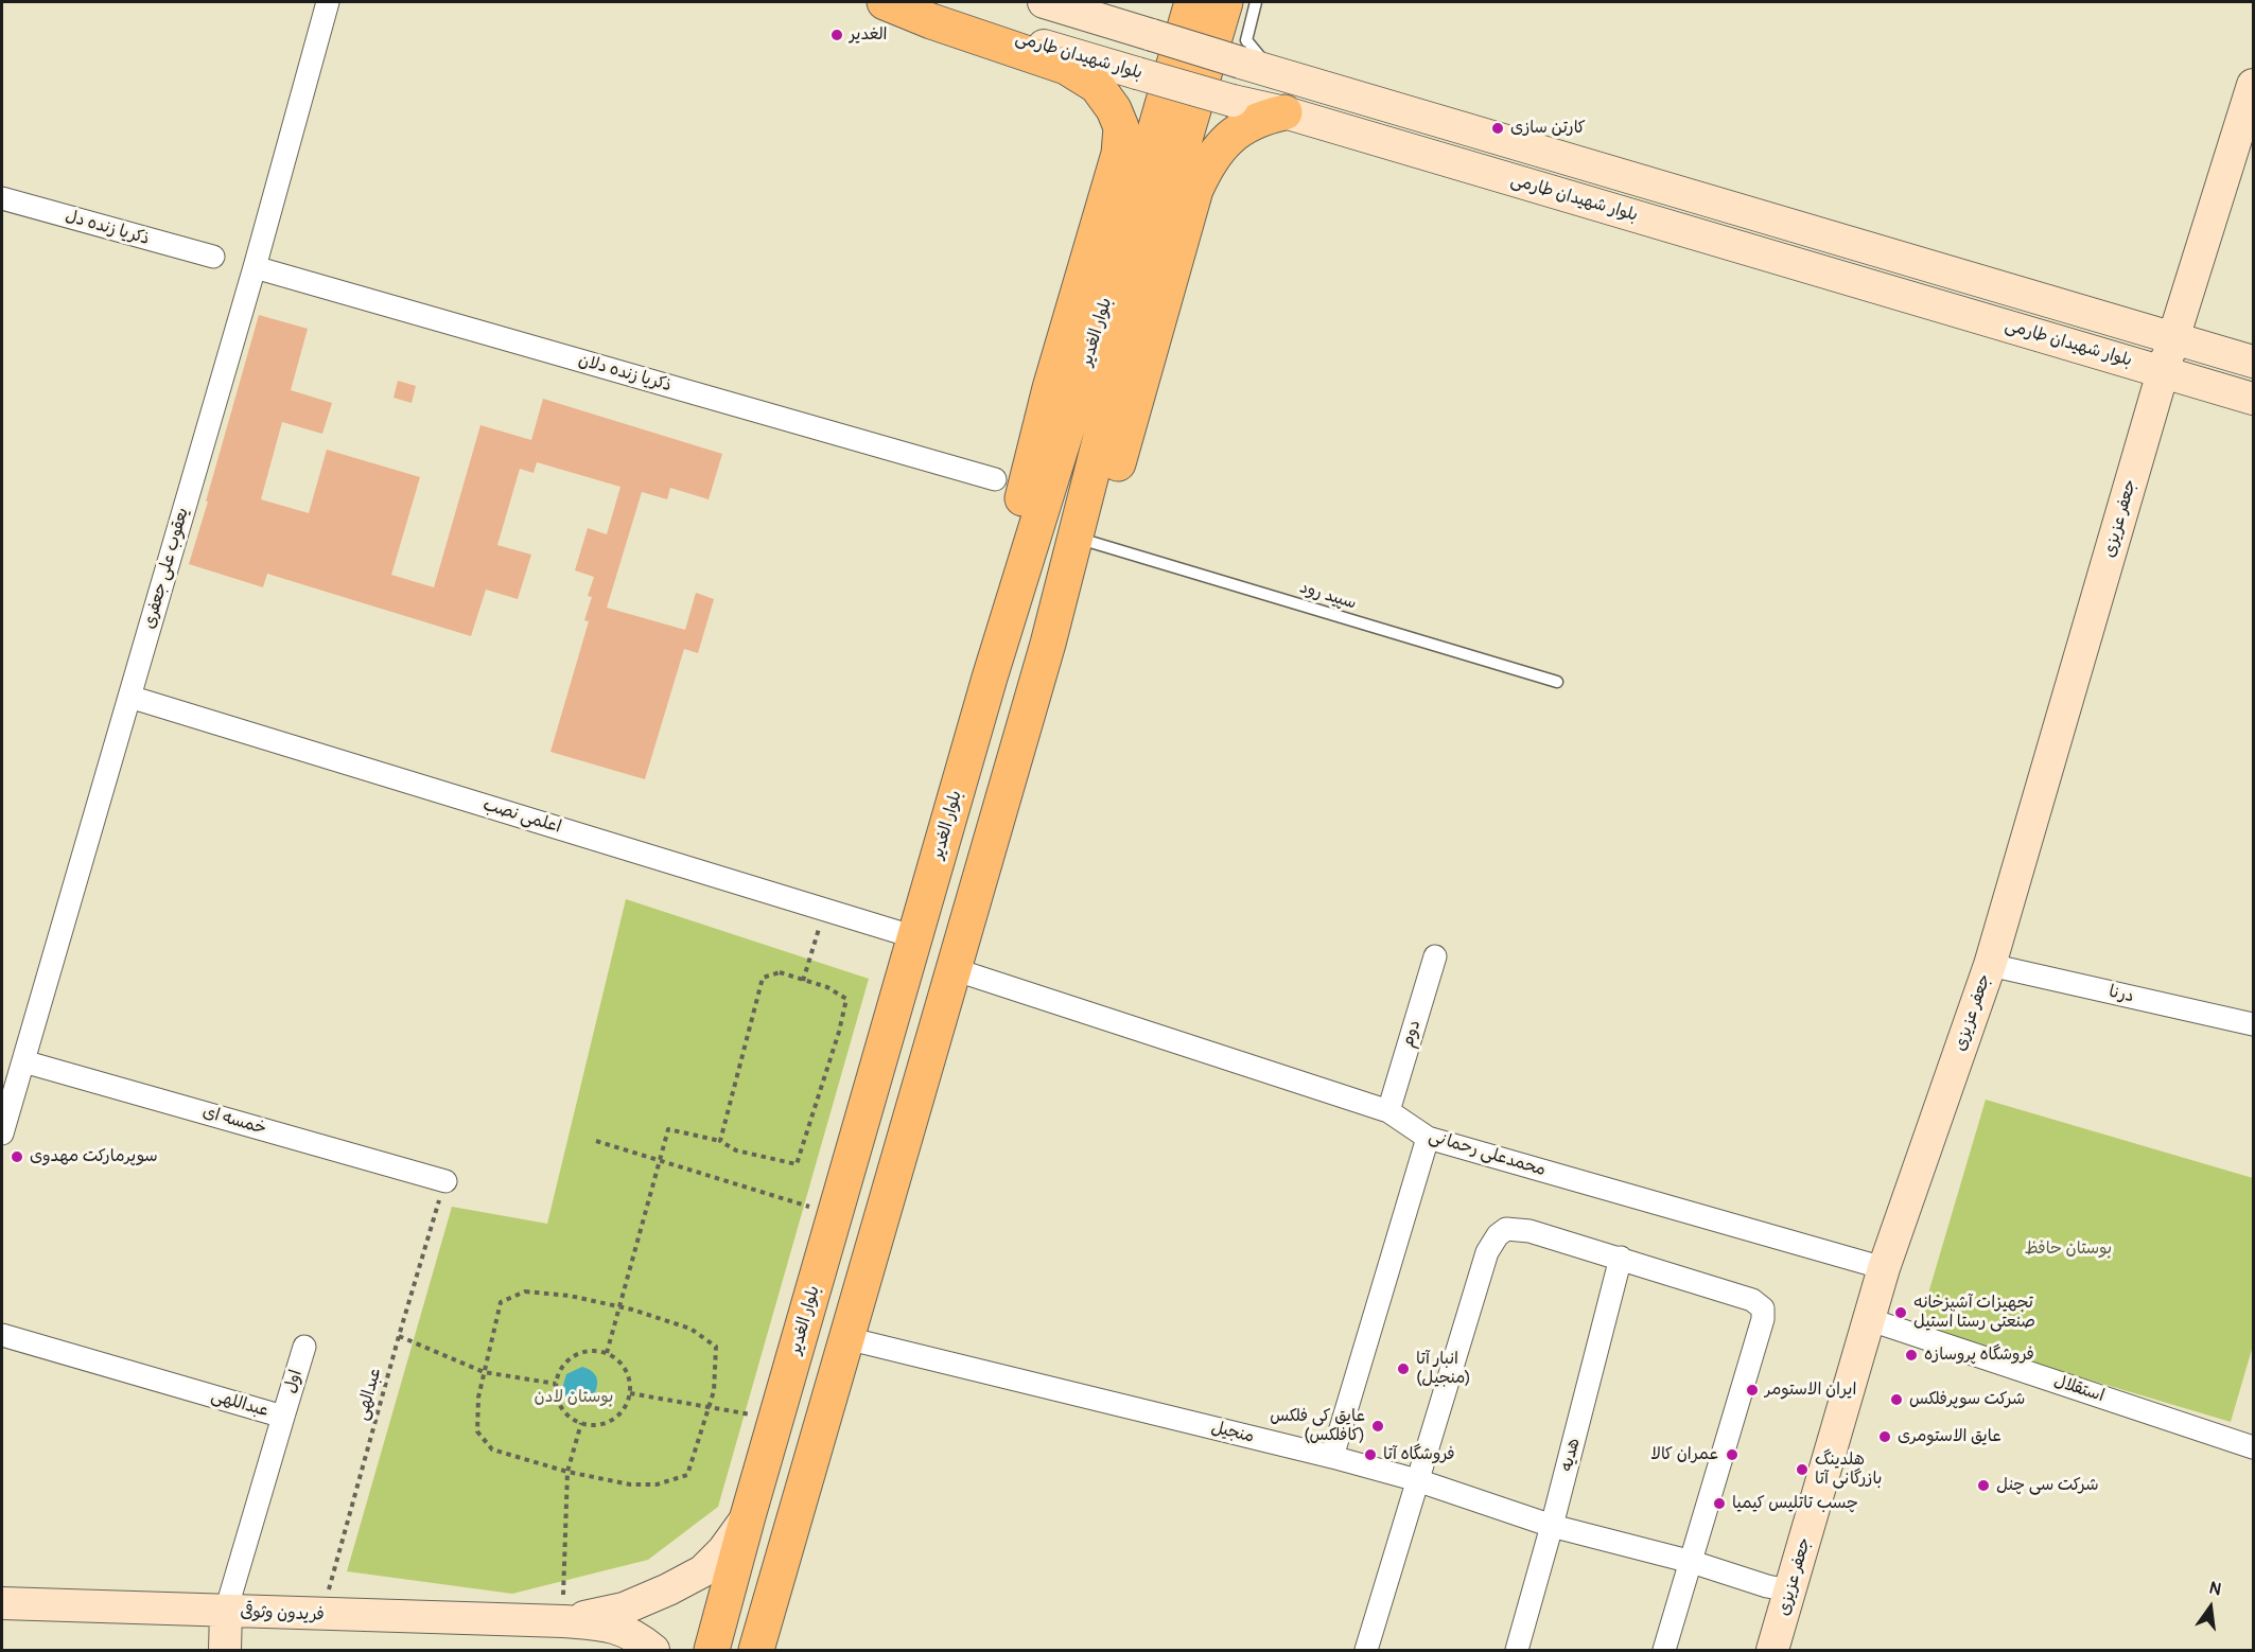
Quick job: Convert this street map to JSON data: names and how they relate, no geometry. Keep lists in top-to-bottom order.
{
  "streets": {
    "main road": [
      "بلوار شهیدان طارمی",
      "بلوار الغدیر",
      "جعفر عزیزی",
      "فریدون وثوقی"
    ],
    "street": [
      "ذکریا زنده دل",
      "ذکریا زنده دلان",
      "یعقوب علی جعفری",
      "اعلمی نصب",
      "درنا",
      "دوم",
      "خمسه ای",
      "محمدعلی رحمانی",
      "اول",
      "استقلال",
      "عبداللهی",
      "منجیل",
      "هدیه"
    ],
    "lane": ["سپید رود"],
    "path": ["عبدالهی"]
  },
  "crossings": [
    ["بلوار شهیدان طارمی", "جعفر عزیزی"],
    ["بلوار الغدیر", "اعلمی نصب"],
    ["بلوار الغدیر", "محمدعلی رحمانی"],
    ["بلوار الغدیر", "منجیل"],
    ["ذکریا زنده دلان", "یعقوب علی جعفری"],
    ["جعفر عزیزی", "درنا"],
    ["جعفر عزیزی", "محمدعلی رحمانی"],
    ["جعفر عزیزی", "استقلال"],
    ["جعفر عزیزی", "منجیل"],
    ["یعقوب علی جعفری", "اعلمی نصب"],
    ["یعقوب علی جعفری", "خمسه ای"],
    ["دوم", "محمدعلی رحمانی"],
    ["خمسه ای", "عبدالهی"],
    ["اول", "عبداللهی"],
    ["عبدالهی", "فریدون وثوقی"],
    ["عبداللهی", "فریدون وثوقی"],
    ["منجیل", "هدیه"]
  ],
  "parks": ["بوستان حافظ", "بوستان لادن"],
  "places": [
    "الغدیر",
    "کارتن سازی",
    "سوپرمارکت مهدوی",
    "تجهیزات آشپزخانه صنعتی رستا استیل",
    "فروشگاه پروسازه",
    "انبار آتا (منجیل)",
    "ایران الاستومر",
    "شرکت سوپرفلکس",
    "عایق کی فلکس (کافلکس)",
    "عایق الاستومری",
    "فروشگاه آتا",
    "عمران کالا",
    "هلدینگ بازرگانی آتا",
    "شرکت سی چنل",
    "چسب تاتلیس کیمیا"
  ],
  "north": "top"
}
